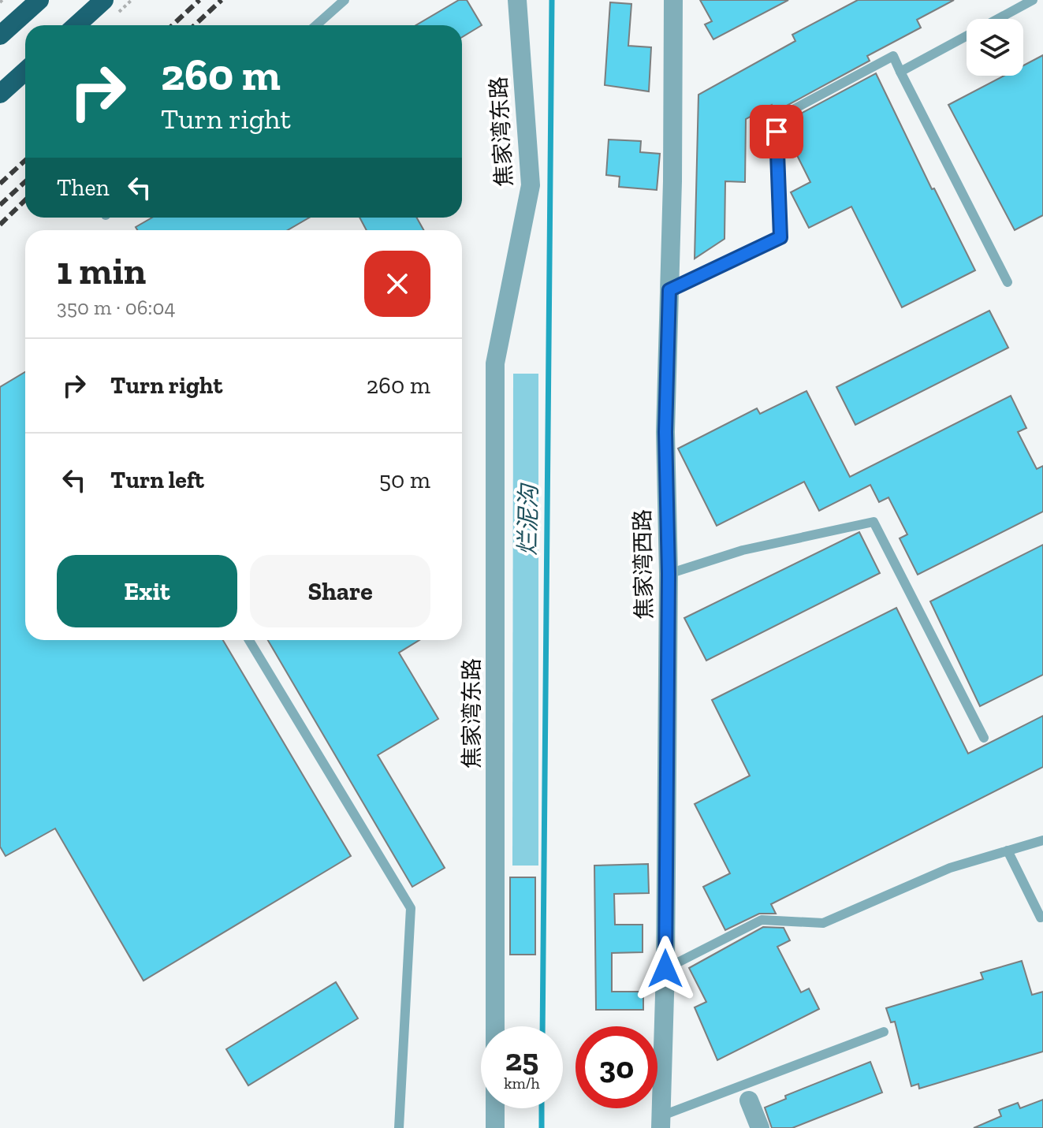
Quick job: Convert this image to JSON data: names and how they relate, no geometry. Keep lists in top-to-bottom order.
{
  "streets": {
    "street": ["焦家湾东路", "焦家湾西路"]
  },
  "water": ["烂泥沟"],
  "page": {
    "turn": ["260 m", "Turn right"],
    "then": "Then",
    "heading": ["1 min", "350 m · 06:04"],
    "list": [
      {
        "name": "Turn right",
        "value": "260 m"
      },
      {
        "name": "Turn left",
        "value": "50 m"
      }
    ],
    "buttons": ["Exit", "Share"],
    "speed": "25 km/h",
    "limit": "30"
  }
}
